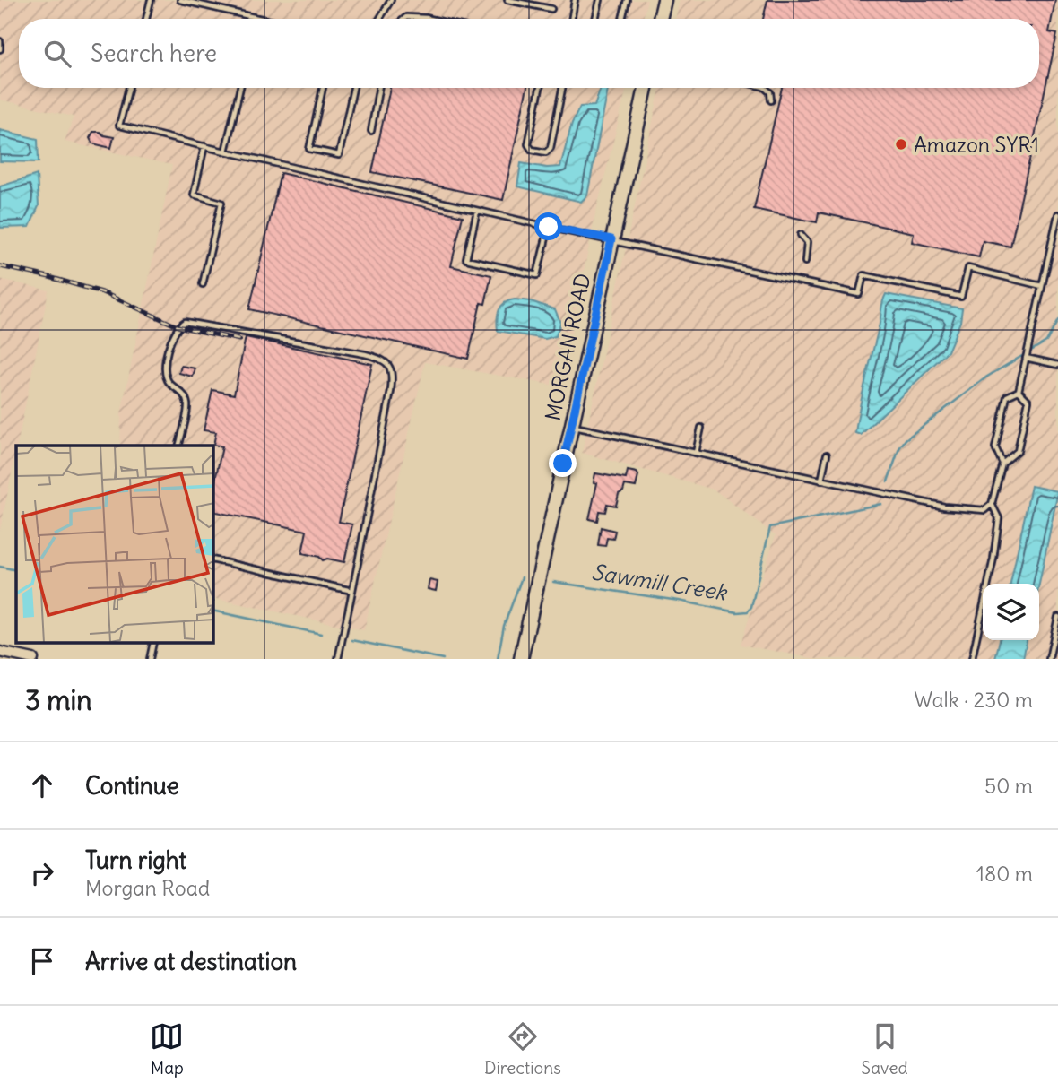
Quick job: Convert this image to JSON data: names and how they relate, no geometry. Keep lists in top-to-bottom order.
{
  "streets": {
    "street": ["MORGAN ROAD"]
  },
  "water": ["Sawmill Creek"],
  "places": ["Amazon SYR1"],
  "page": {
    "search": "Search here",
    "heading": ["3 min", "Walk · 230 m"],
    "list": [
      ["Continue", "50 m"],
      ["Turn right", "Morgan Road", "180 m"],
      "Arrive at destination"
    ],
    "nav": ["Map", "Directions", "Saved"]
  }
}
